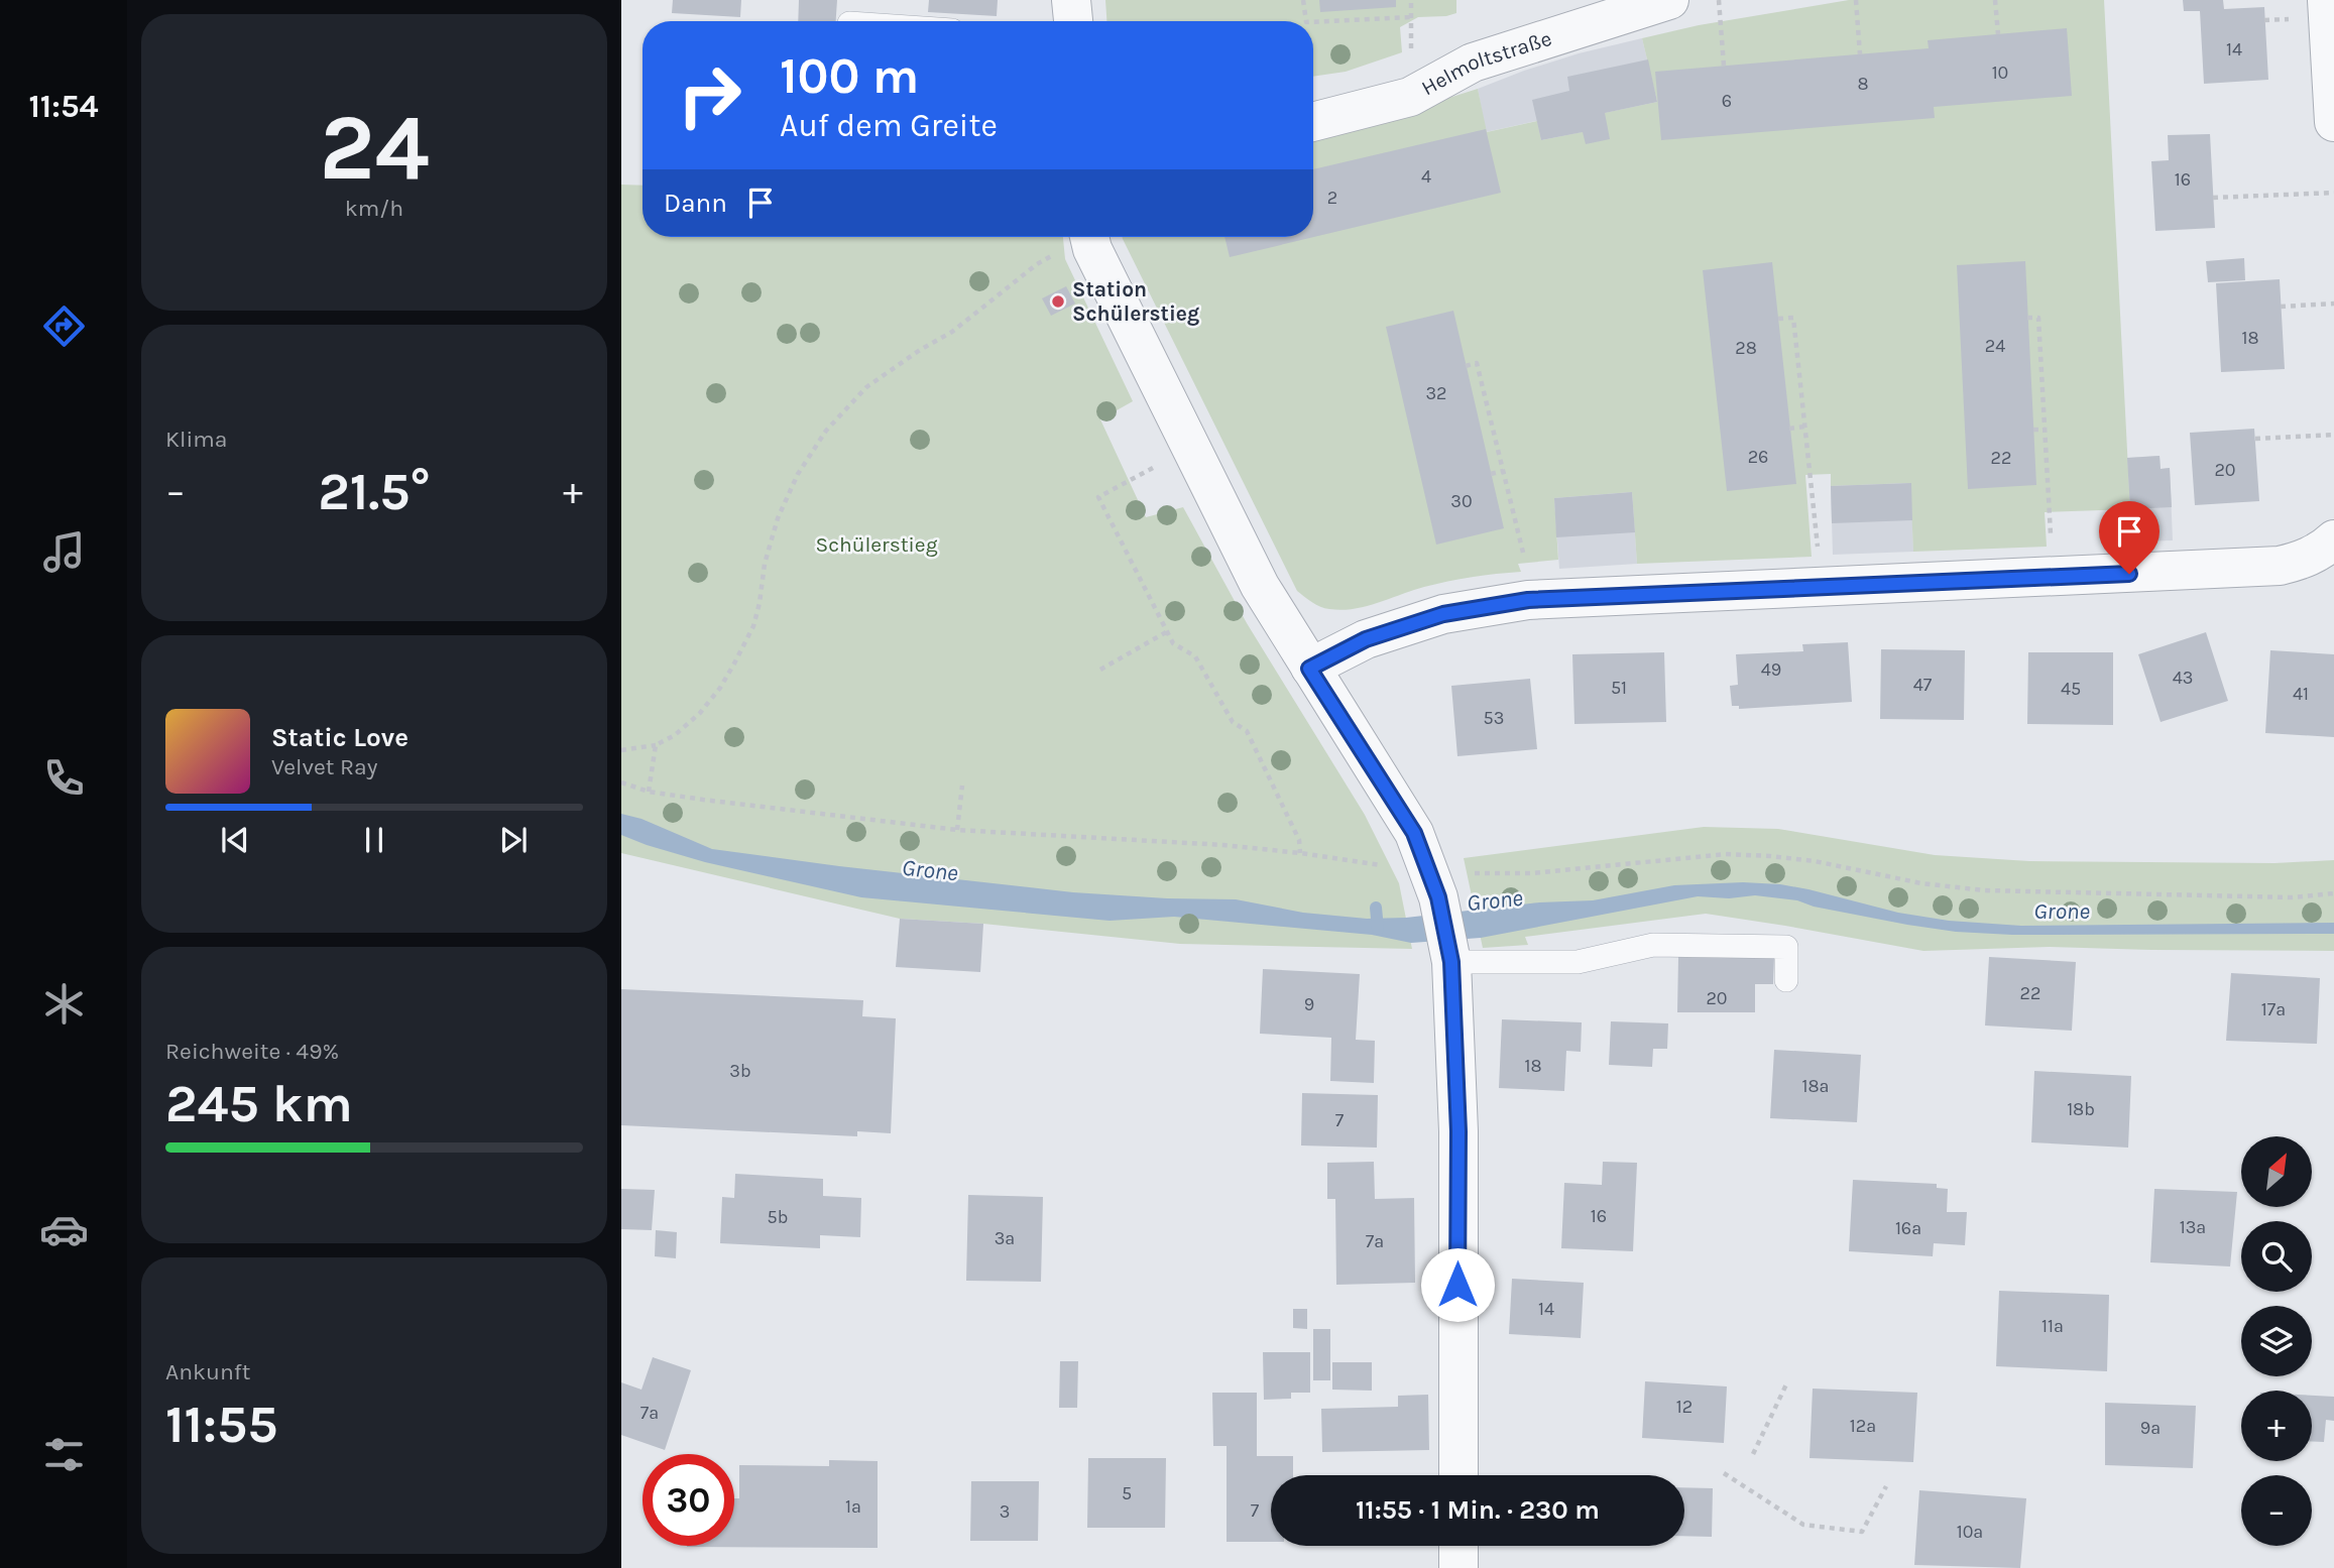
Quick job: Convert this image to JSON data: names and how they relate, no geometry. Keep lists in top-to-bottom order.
{
  "streets": {
    "street": ["Helmoltstraße"]
  },
  "water": ["Grone"],
  "parks": ["Schülerstieg"],
  "places": ["Station Schülerstieg"],
  "house_numbers": [
    "14",
    "10",
    "8",
    "6",
    "4",
    "16",
    "2",
    "18",
    "24",
    "28",
    "32",
    "26",
    "22",
    "20",
    "30",
    "49",
    "43",
    "47",
    "51",
    "45",
    "41",
    "53",
    "22",
    "20",
    "9",
    "17a",
    "18",
    "3b",
    "18a",
    "18b",
    "7",
    "16",
    "5b",
    "13a",
    "16a",
    "3a",
    "7a",
    "14",
    "11a",
    "12",
    "7a",
    "12a",
    "9a",
    "5",
    "1a",
    "7",
    "3",
    "10a"
  ],
  "north": "top right",
  "page": {
    "tabs": "11:54",
    "tile": [
      ["24", "km/h"],
      "Klima",
      ["Reichweite · 49%", "245 km"],
      ["Ankunft", "11:55"]
    ],
    "turn": ["100 m", "Auf dem Greite"],
    "then": "Dann",
    "heat": ["−", "21.5°", "+"],
    "song": ["Static Love", "Velvet Ray"],
    "map_buttons": ["+", "−"],
    "limit": "30",
    "trip": "11:55 · 1 Min. · 230 m"
  }
}
